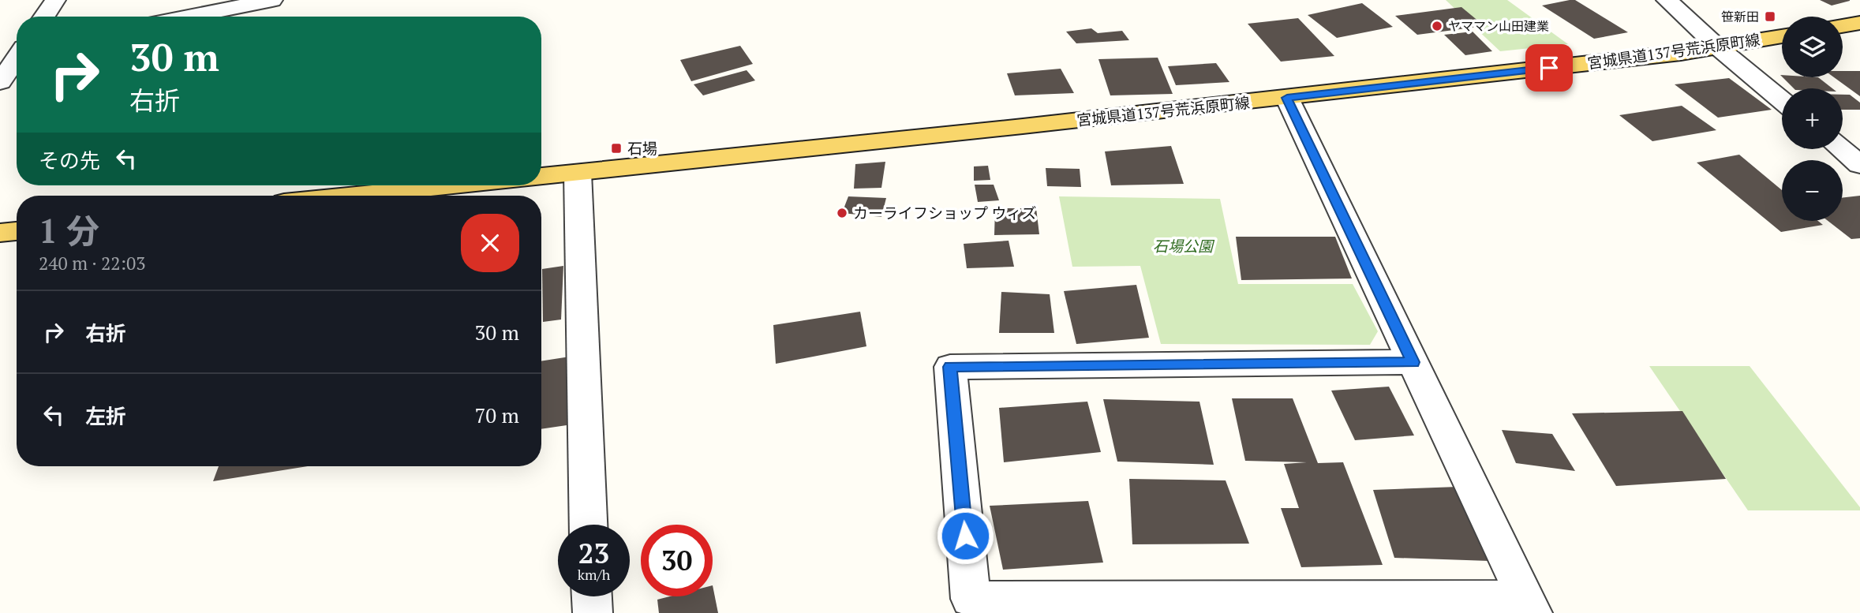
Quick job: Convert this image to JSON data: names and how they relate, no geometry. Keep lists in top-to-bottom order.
{
  "streets": {
    "main road": ["宮城県道137号荒浜原町線"]
  },
  "parks": ["石場公園"],
  "places": {
    "transit": ["笹新田", "石場"],
    "other": ["ヤママン山田建業", "カーライフショップ ウィズ"]
  },
  "page": {
    "map_buttons": ["+", "−"],
    "turn": ["30 m", "右折"],
    "then": "その先",
    "heading": ["1 分", "240 m · 22:03"],
    "list": [
      {
        "name": "右折",
        "value": "30 m"
      },
      {
        "name": "左折",
        "value": "70 m"
      }
    ],
    "speed": "23 km/h",
    "limit": "30"
  }
}
